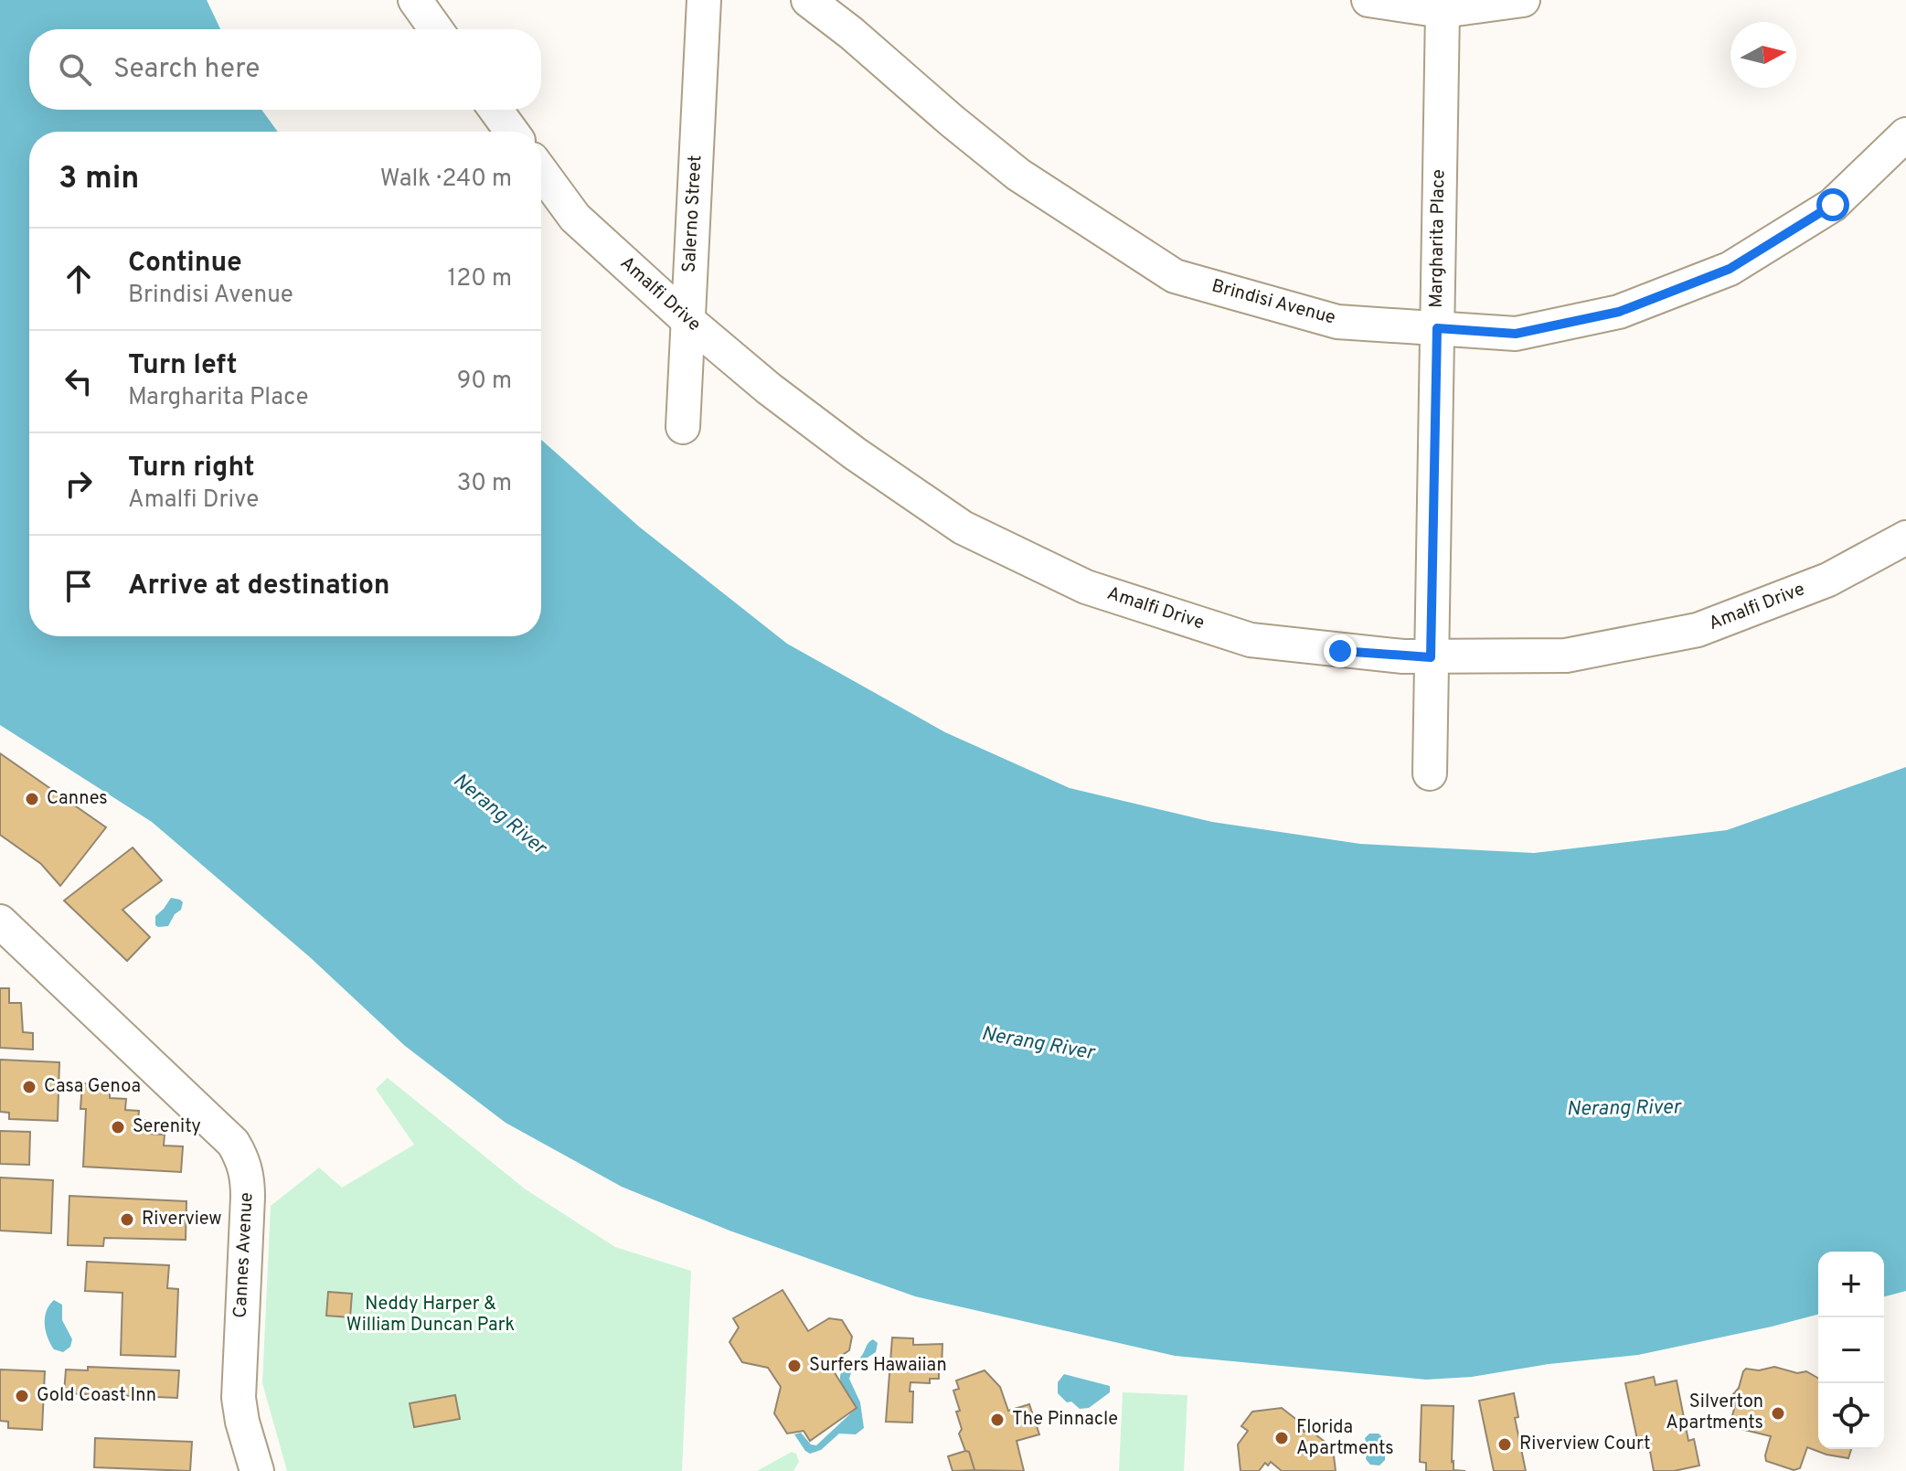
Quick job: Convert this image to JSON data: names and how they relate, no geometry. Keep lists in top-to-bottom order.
{
  "streets": {
    "street": [
      "Salerno Street",
      "Margharita Place",
      "Amalfi Drive",
      "Brindisi Avenue",
      "Cannes Avenue"
    ]
  },
  "crossings": [
    ["Salerno Street", "Amalfi Drive"],
    ["Margharita Place", "Amalfi Drive"],
    ["Margharita Place", "Brindisi Avenue"]
  ],
  "water": ["Nerang River"],
  "parks": ["Neddy Harper & William Duncan Park"],
  "places": [
    "Cannes",
    "Casa Genoa",
    "Serenity",
    "Riverview",
    "Surfers Hawaiian",
    "Gold Coast Inn",
    "Silverton Apartments",
    "The Pinnacle",
    "Florida Apartments",
    "Riverview Court"
  ],
  "north": "right",
  "page": {
    "search": "Search here",
    "heading": ["3 min", "Walk · 240 m"],
    "list": [
      ["Continue", "Brindisi Avenue", "120 m"],
      ["Turn left", "Margharita Place", "90 m"],
      ["Turn right", "Amalfi Drive", "30 m"],
      "Arrive at destination"
    ],
    "map_buttons": ["+", "−"]
  }
}
